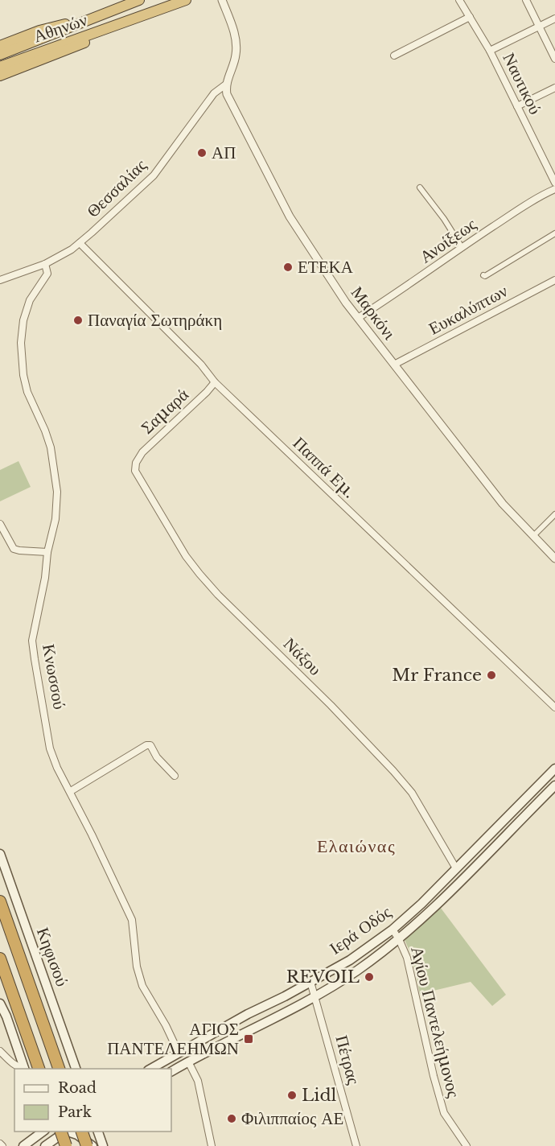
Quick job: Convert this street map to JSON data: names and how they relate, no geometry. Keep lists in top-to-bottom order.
{
  "streets": {
    "highway": ["Αθηνών"],
    "main road": ["Ιερά Οδός", "Κηφισού"],
    "street": [
      "Ναυτικού",
      "Θεσσαλίας",
      "Ανοίξεως",
      "Ευκαλύπτων",
      "Μαρκόνι",
      "Σαμαρά",
      "Παππά Εμ.",
      "Νάξου",
      "Κνωσσού",
      "Αγίου Παντελεήμονος",
      "Πέτρας"
    ]
  },
  "crossings": [
    ["Θεσσαλίας", "Μαρκόνι"],
    ["Θεσσαλίας", "Παππά Εμ."],
    ["Θεσσαλίας", "Κνωσσού"],
    ["Ανοίξεως", "Μαρκόνι"],
    ["Ευκαλύπτων", "Μαρκόνι"],
    ["Σαμαρά", "Παππά Εμ."],
    ["Σαμαρά", "Νάξου"],
    ["Νάξου", "Ιερά Οδός"],
    ["Κνωσσού", "Ιερά Οδός"],
    ["Ιερά Οδός", "Αγίου Παντελεήμονος"],
    ["Ιερά Οδός", "Πέτρας"]
  ],
  "districts": ["Ελαιώνας"],
  "places": {
    "other": [
      "ΑΠ",
      "ΕΤΕΚΑ",
      "Παναγία Σωτηράκη",
      "Mr France",
      "REVOIL",
      "Lidl",
      "Φιλιππαίος ΑΕ"
    ],
    "transit": ["ΑΓΙΟΣ ΠΑΝΤΕΛΕΗΜΩΝ"]
  },
  "legend": ["Road", "Park"]
}
